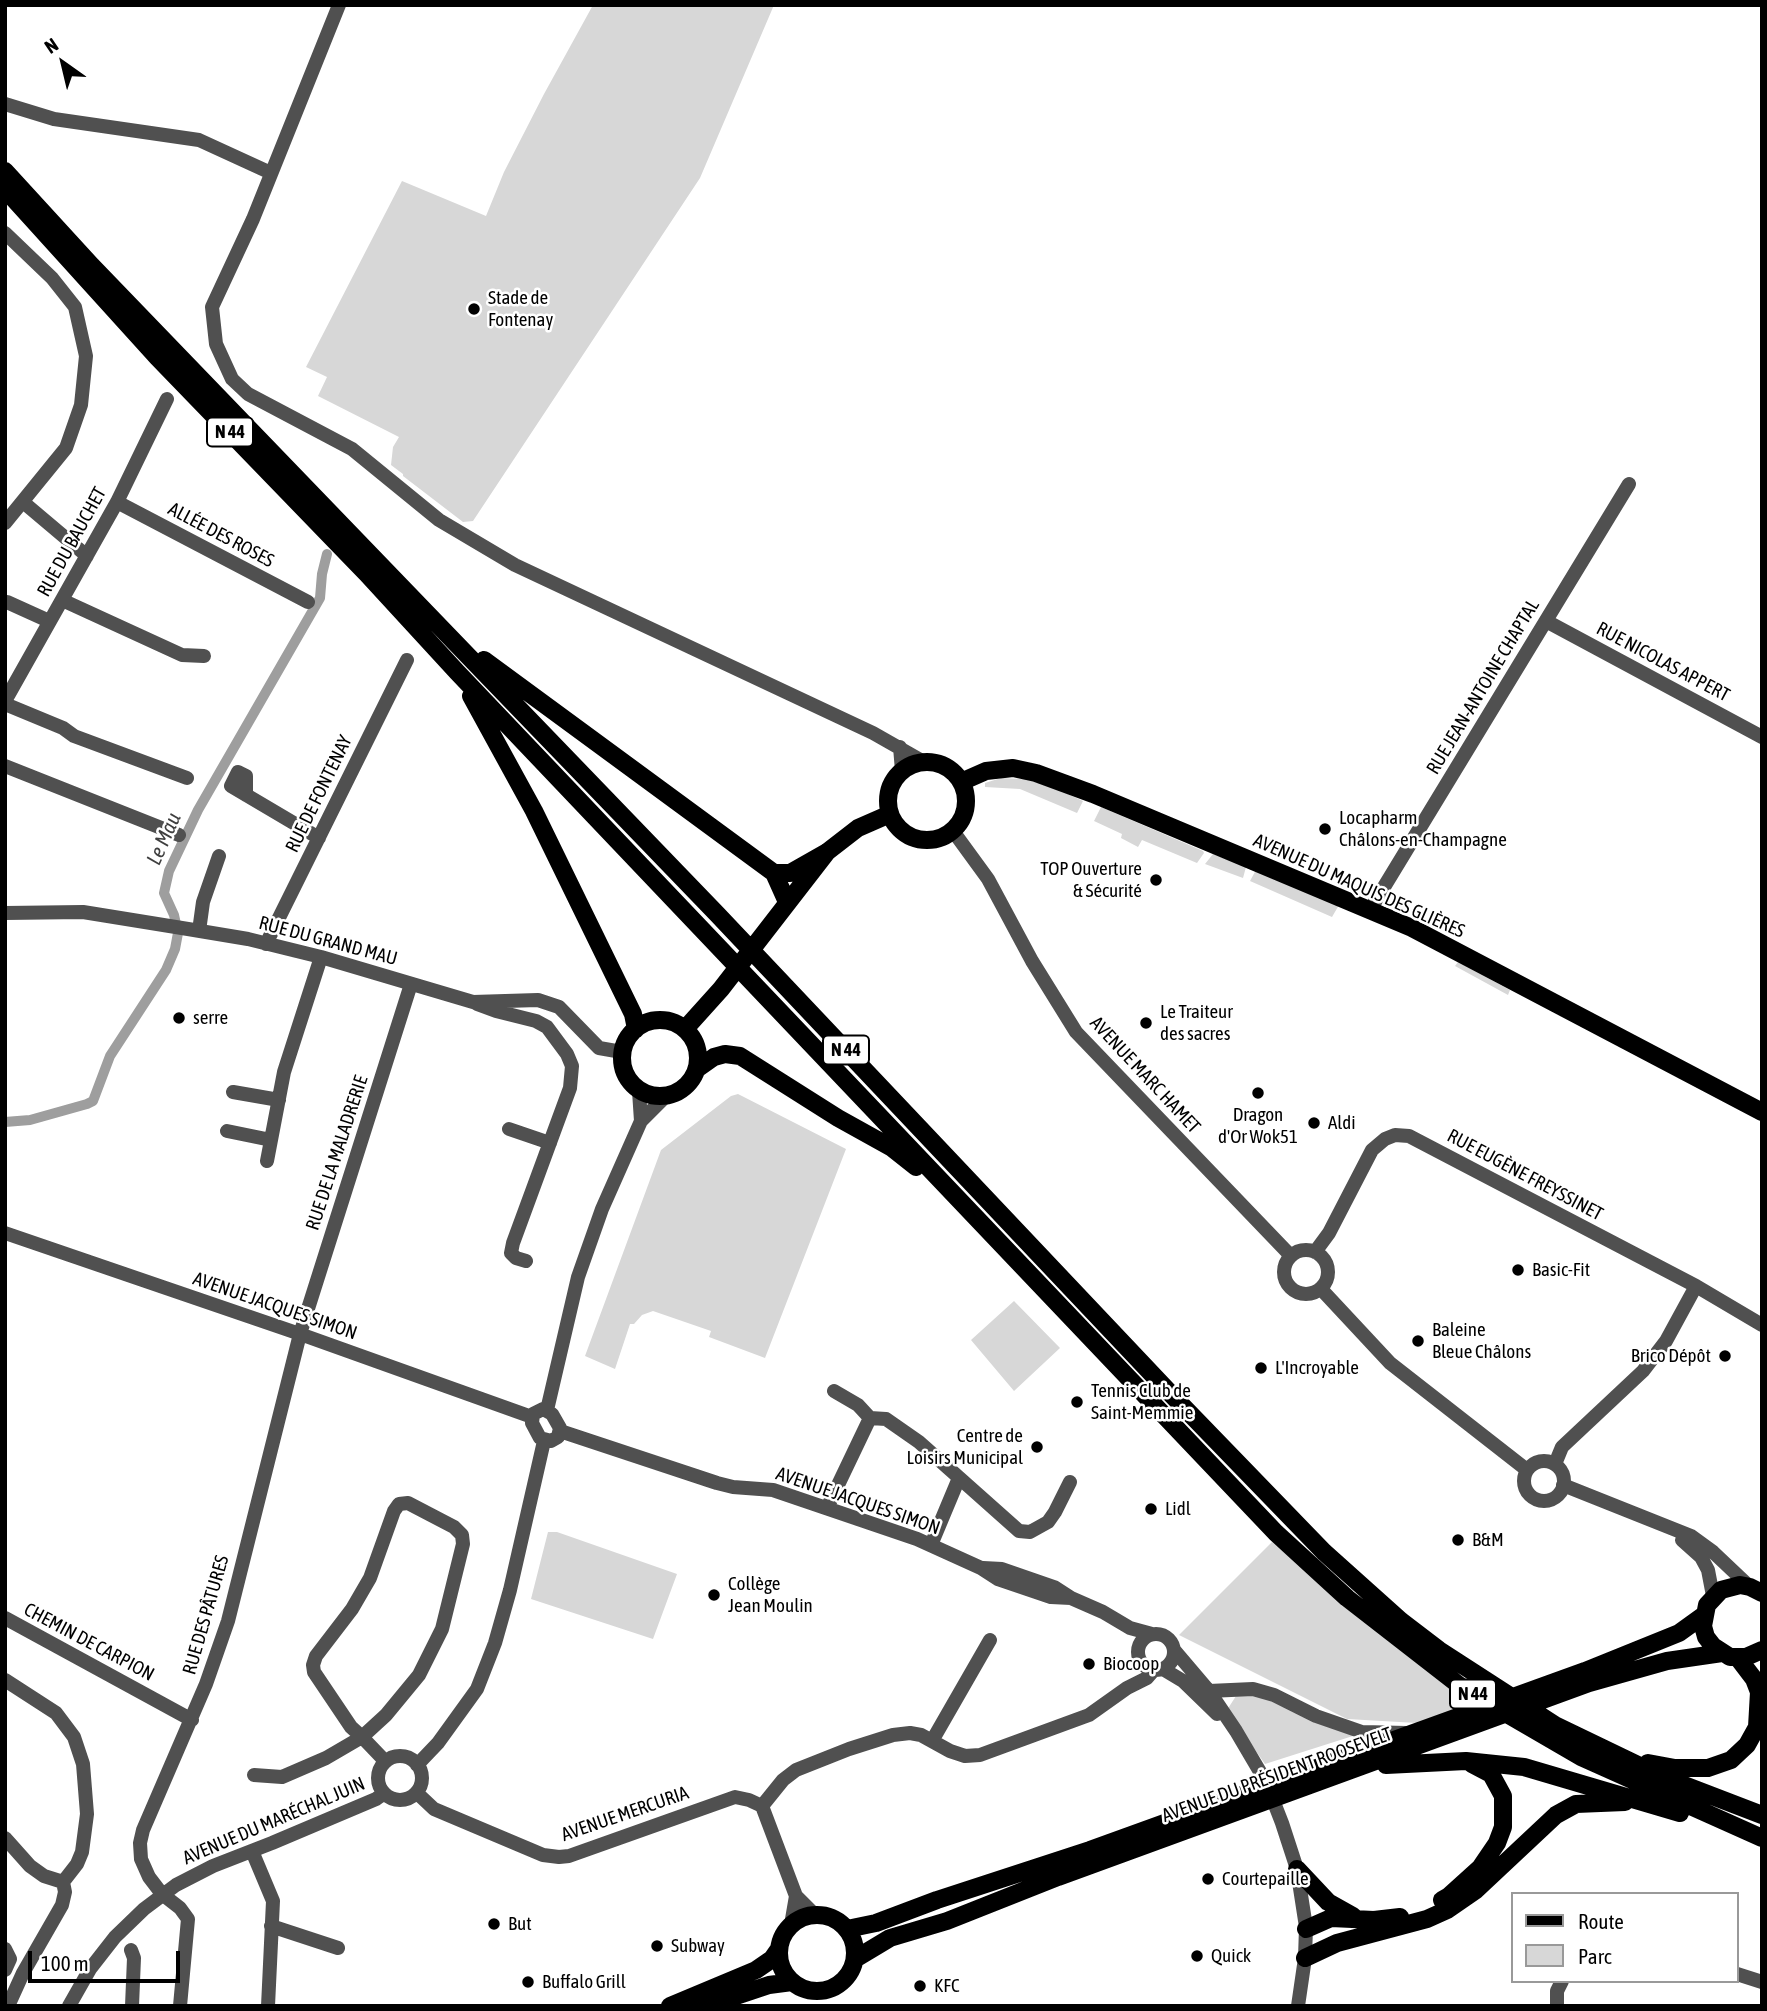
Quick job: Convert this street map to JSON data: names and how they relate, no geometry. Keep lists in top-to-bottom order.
{
  "streets": {
    "main road": ["N 44", "AVENUE DU MAQUIS DES GLIÈRES", "AVENUE DU PRÉSIDENT ROOSEVELT"],
    "street": [
      "ALLÉE DES ROSES",
      "RUE DU BAUCHET",
      "RUE NICOLAS APPERT",
      "RUE JEAN-ANTOINE CHAPTAL",
      "RUE DE FONTENAY",
      "RUE DU GRAND MAU",
      "AVENUE MARC HAMET",
      "RUE DE LA MALADRERIE",
      "RUE EUGÈNE FREYSSINET",
      "AVENUE JACQUES SIMON",
      "RUE DES PÂTURES",
      "CHEMIN DE CARPION",
      "AVENUE MERCURIA",
      "AVENUE DU MARÉCHAL JUIN"
    ]
  },
  "crossings": [
    ["ALLÉE DES ROSES", "RUE DU BAUCHET"],
    ["RUE NICOLAS APPERT", "RUE JEAN-ANTOINE CHAPTAL"],
    ["RUE JEAN-ANTOINE CHAPTAL", "AVENUE DU MAQUIS DES GLIÈRES"],
    ["RUE DE FONTENAY", "RUE DU GRAND MAU"],
    ["AVENUE DU MAQUIS DES GLIÈRES", "AVENUE MARC HAMET"],
    ["RUE DU GRAND MAU", "RUE DE LA MALADRERIE"],
    ["AVENUE MARC HAMET", "RUE EUGÈNE FREYSSINET"],
    ["RUE DE LA MALADRERIE", "AVENUE JACQUES SIMON"],
    ["RUE DE LA MALADRERIE", "RUE DES PÂTURES"],
    ["AVENUE JACQUES SIMON", "RUE DES PÂTURES"],
    ["RUE DES PÂTURES", "CHEMIN DE CARPION"],
    ["RUE DES PÂTURES", "AVENUE DU MARÉCHAL JUIN"],
    ["AVENUE MERCURIA", "AVENUE DU MARÉCHAL JUIN"]
  ],
  "water": ["Le Mau"],
  "places": [
    "Stade de Fontenay",
    "Locapharm Châlons-en-Champagne",
    "TOP Ouverture & Sécurité",
    "serre",
    "Le Traiteur des sacres",
    "Dragon d'Or Wok51",
    "Aldi",
    "Basic-Fit",
    "Baleine Bleue Châlons",
    "Brico Dépôt",
    "L'Incroyable",
    "Tennis Club de Saint-Memmie",
    "Centre de Loisirs Municipal",
    "Lidl",
    "B&M",
    "Collège Jean Moulin",
    "Biocoop",
    "Courtepaille",
    "But",
    "Subway",
    "Quick",
    "Buffalo Grill",
    "KFC"
  ],
  "legend": ["Route", "Parc"],
  "scale_bar": "100 m",
  "north": "top left"
}
